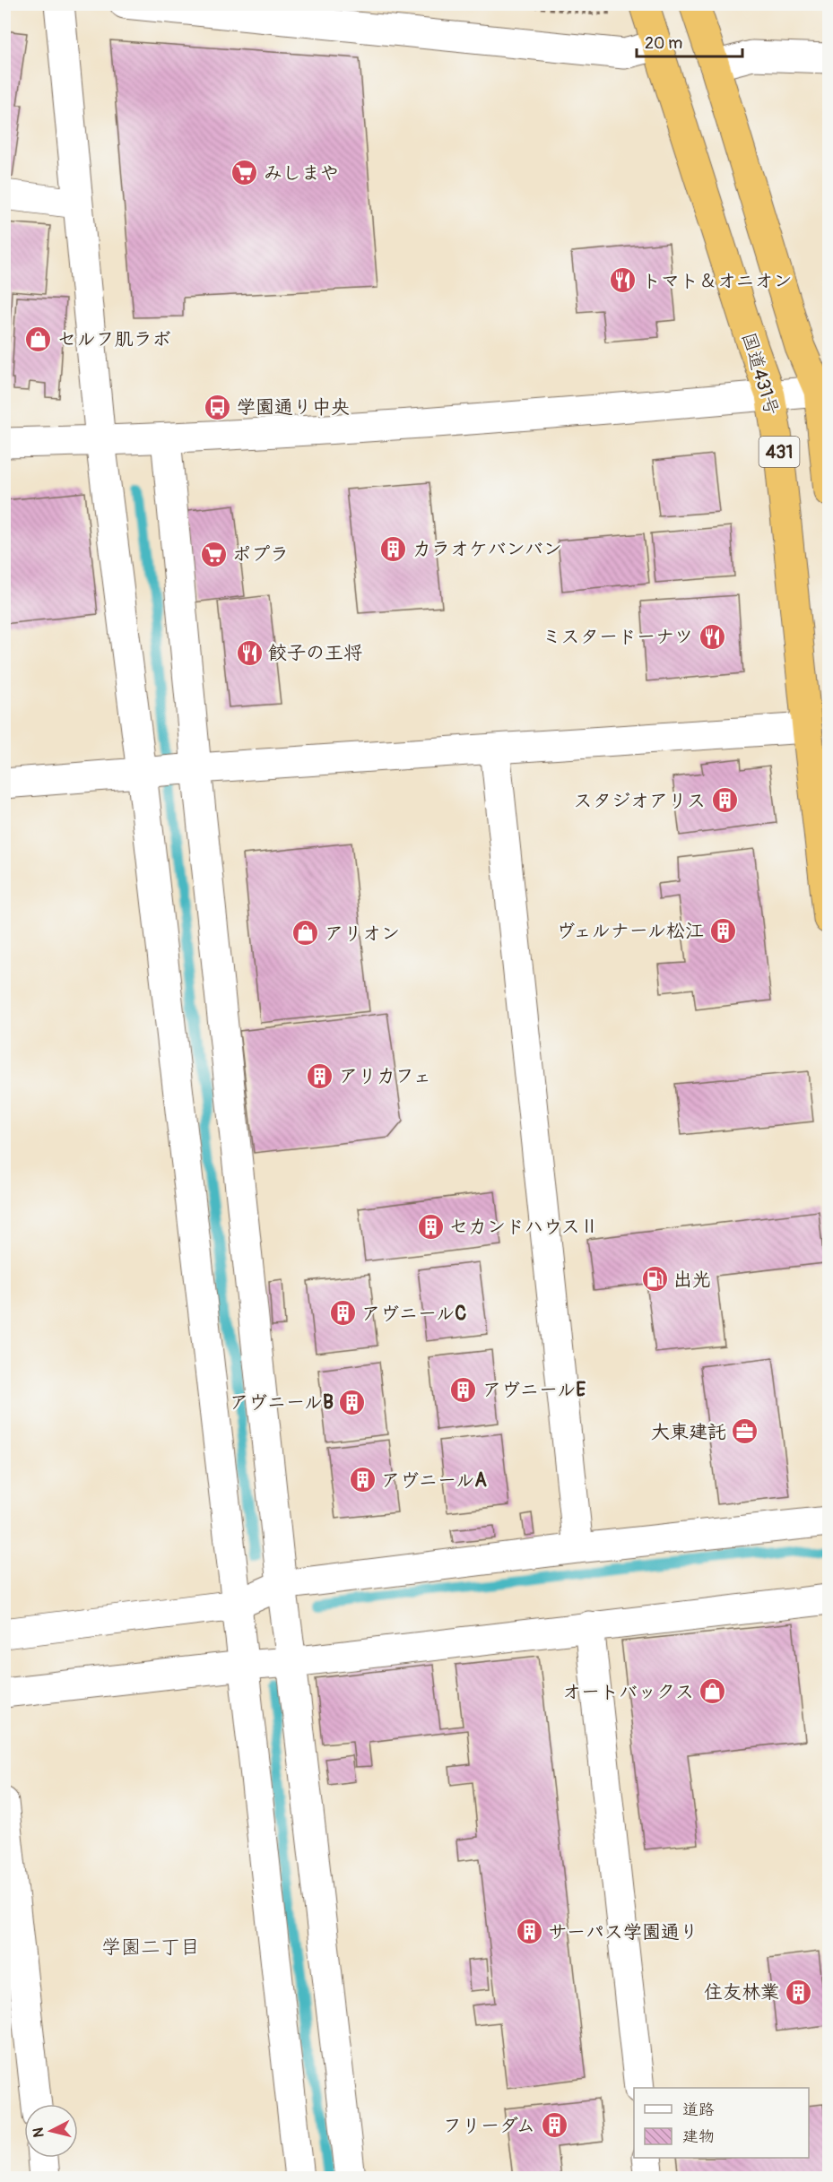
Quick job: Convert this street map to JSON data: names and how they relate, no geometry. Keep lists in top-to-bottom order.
{
  "streets": {
    "highway": ["国道431号", "431"]
  },
  "districts": ["学園二丁目"],
  "places": {
    "supermarket": ["みしまや", "ポプラ"],
    "restaurant": ["トマト＆オニオン", "ミスタードーナツ", "餃子の王将"],
    "shop": ["セルフ肌ラボ", "アリオン", "オートバックス"],
    "bus stop": ["学園通り中央"],
    "building": [
      "カラオケバンバン",
      "スタジオアリス",
      "ヴェルナール松江",
      "アリカフェ",
      "セカンドハウスⅡ",
      "アヴニールC",
      "アヴニールE",
      "アヴニールB",
      "アヴニールA",
      "サーパス学園通り",
      "住友林業",
      "フリーダム"
    ],
    "fuel station": ["出光"],
    "office": ["大東建託"]
  },
  "legend": ["道路", "建物"],
  "scale_bar": "20 m",
  "north": "left"
}
